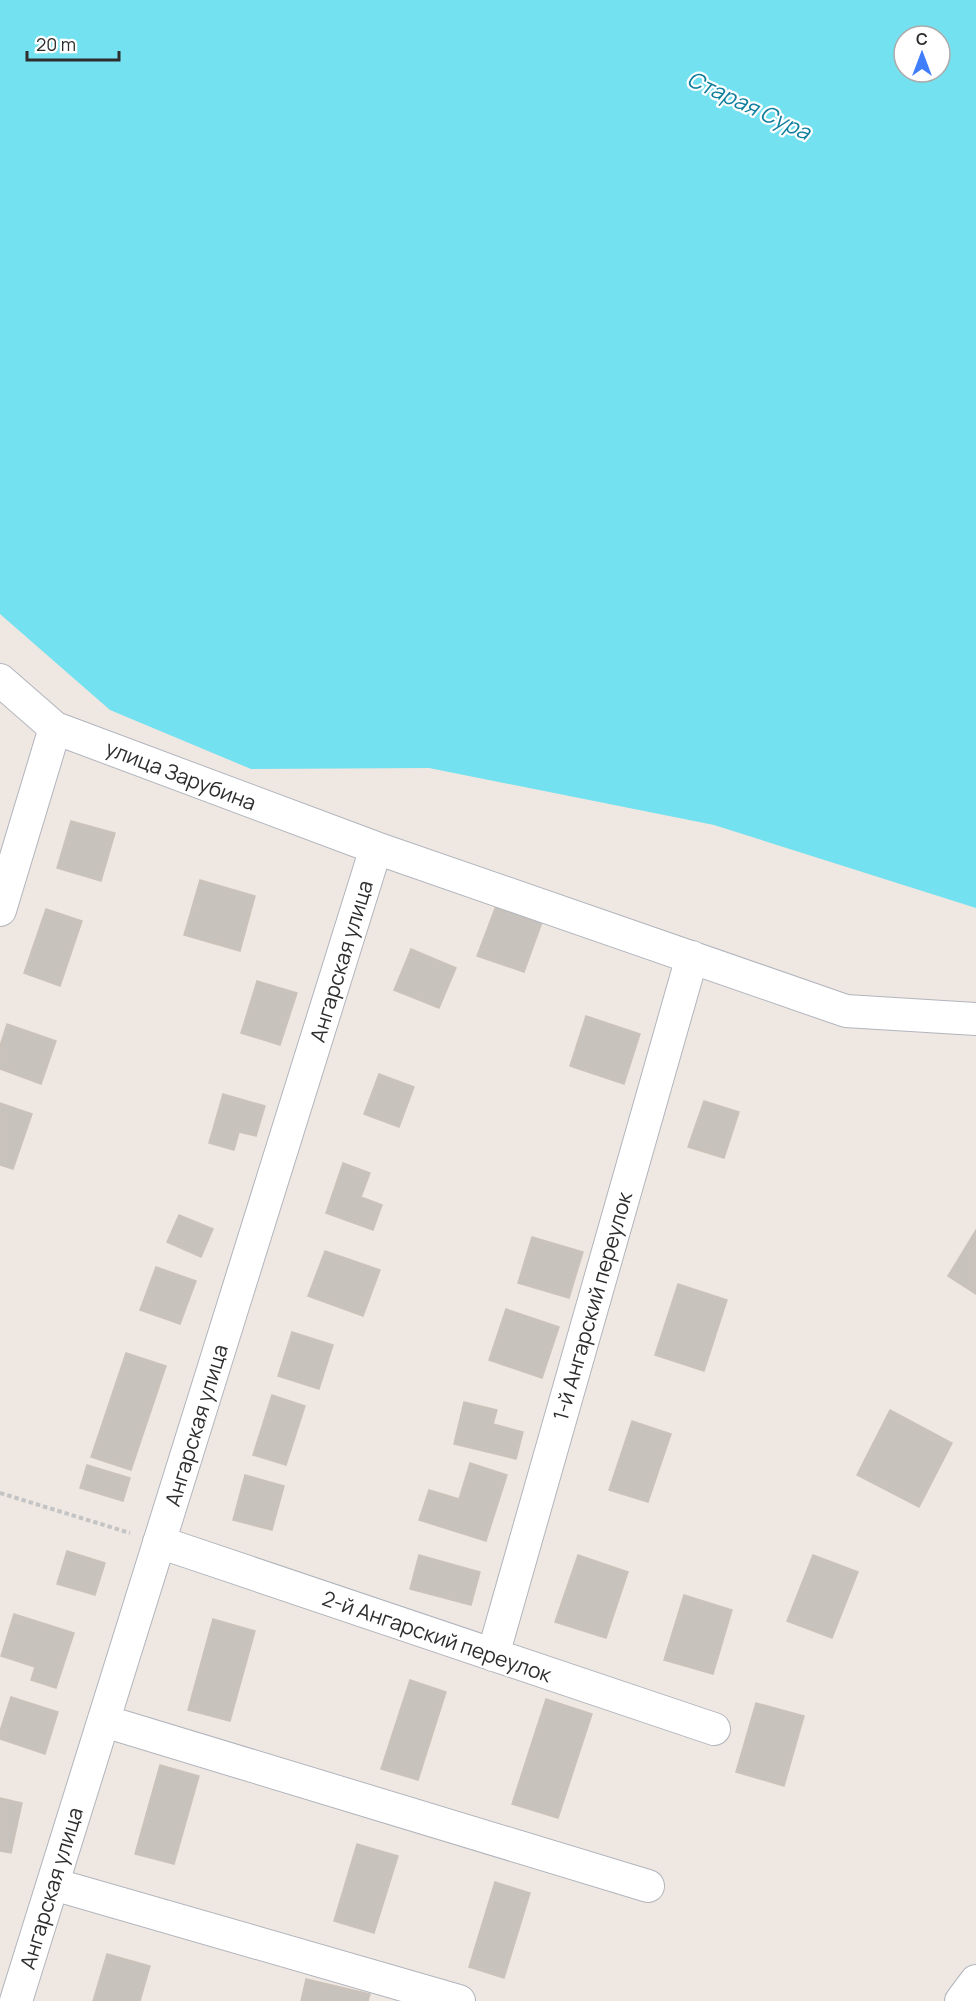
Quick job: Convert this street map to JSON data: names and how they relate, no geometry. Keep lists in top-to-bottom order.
{
  "streets": {
    "street": [
      "улица Зарубина",
      "Ангарская улица",
      "1-й Ангарский переулок",
      "2-й Ангарский переулок"
    ]
  },
  "crossings": [
    ["улица Зарубина", "Ангарская улица"],
    ["улица Зарубина", "1-й Ангарский переулок"],
    ["Ангарская улица", "2-й Ангарский переулок"],
    ["1-й Ангарский переулок", "2-й Ангарский переулок"]
  ],
  "water": ["Старая Сура"],
  "scale_bar": "20 m",
  "north": "top"
}
